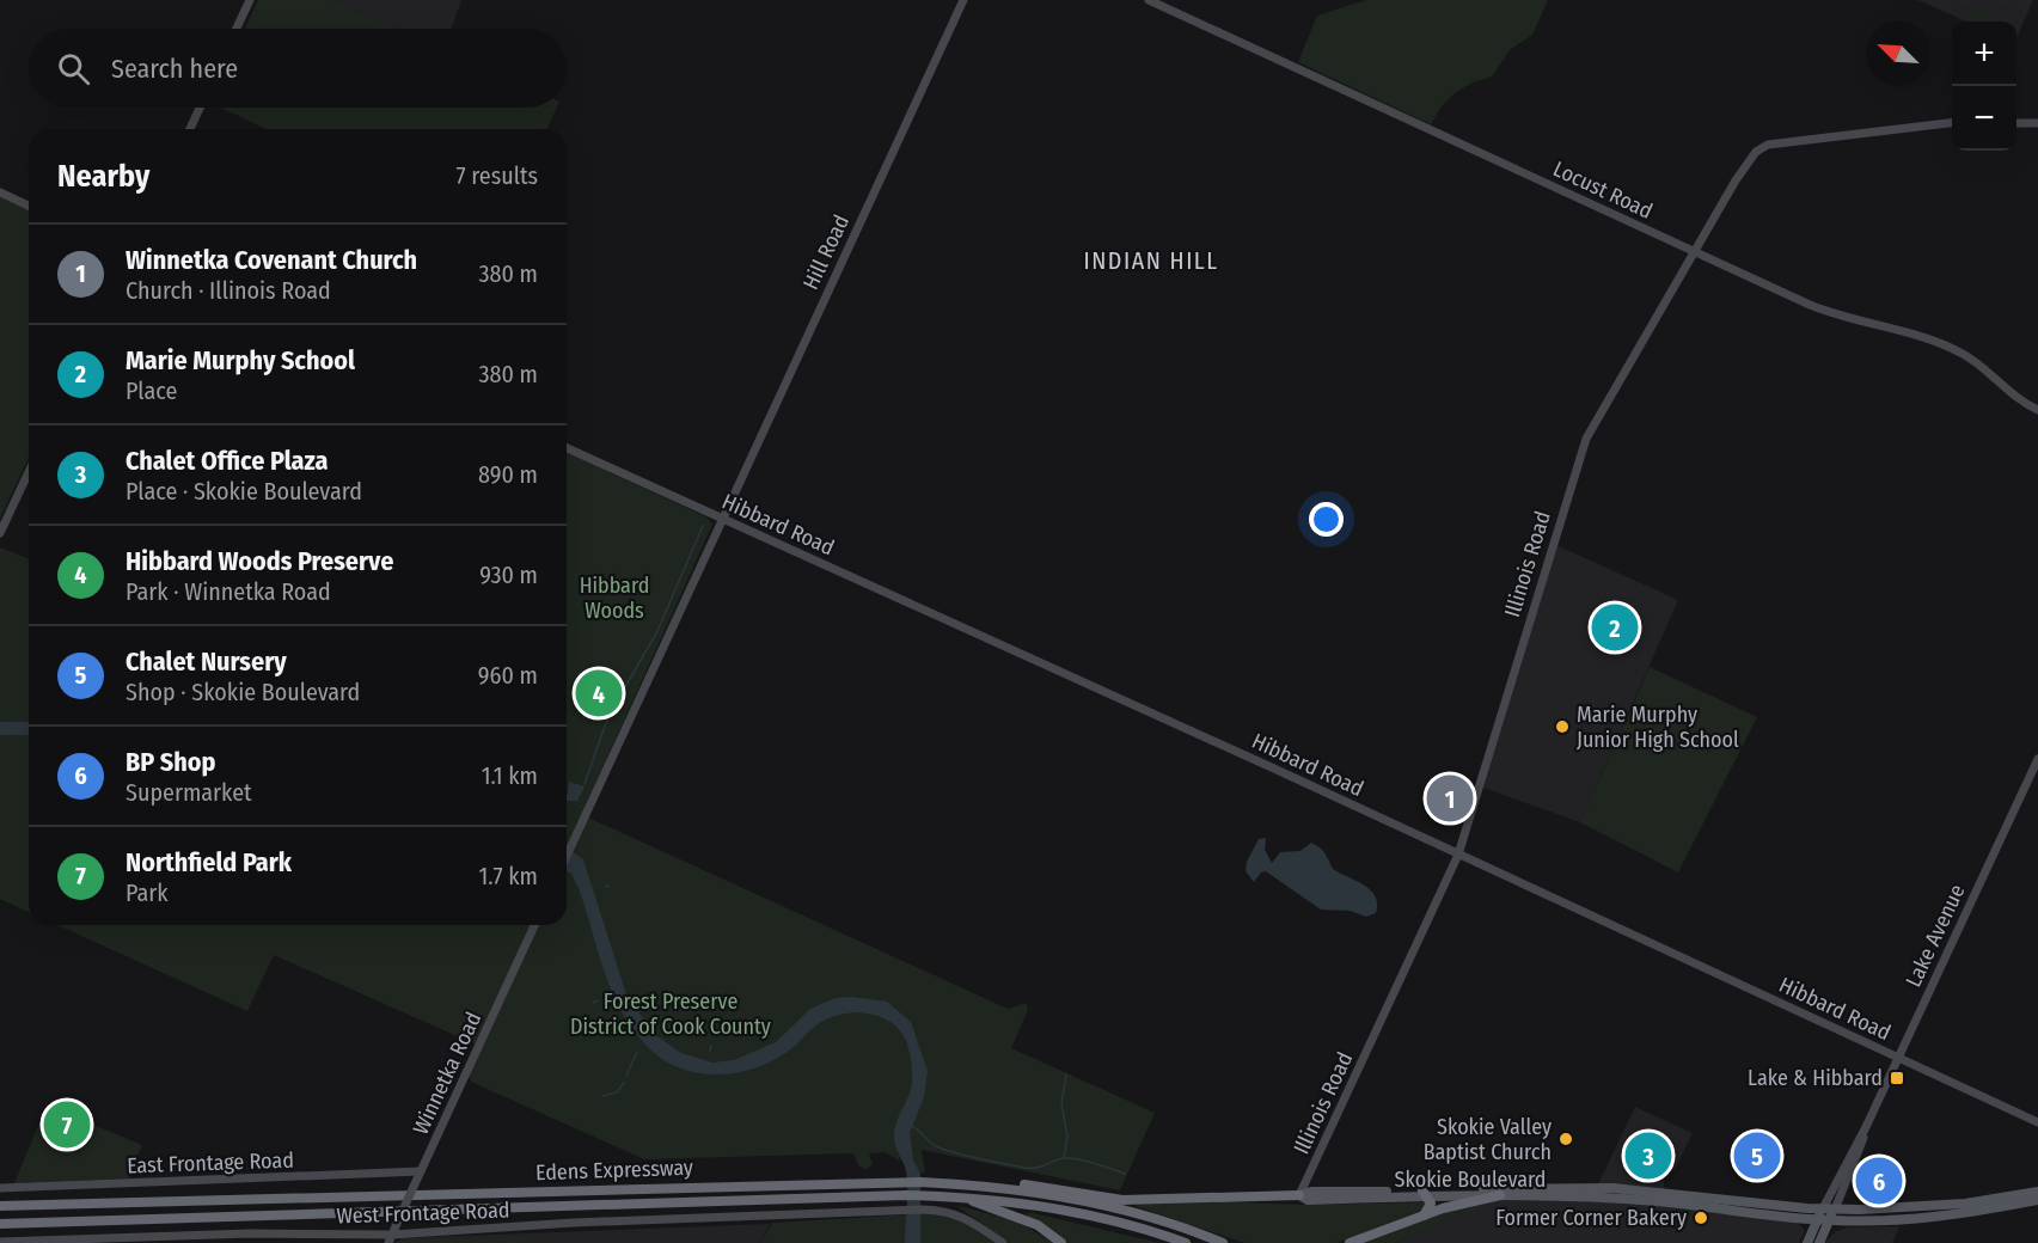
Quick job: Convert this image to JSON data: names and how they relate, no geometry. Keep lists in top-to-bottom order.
{
  "streets": {
    "highway": ["Edens Expressway"],
    "main road": ["Lake Avenue", "Skokie Boulevard"],
    "street": [
      "Locust Road",
      "Hill Road",
      "Hibbard Road",
      "Illinois Road",
      "Winnetka Road",
      "East Frontage Road",
      "West Frontage Road"
    ]
  },
  "crossings": [
    ["Locust Road", "Illinois Road"],
    ["Hill Road", "Hibbard Road"],
    ["Hibbard Road", "Illinois Road"],
    ["Hibbard Road", "Lake Avenue"],
    ["Illinois Road", "Skokie Boulevard"],
    ["Lake Avenue", "Skokie Boulevard"],
    ["Winnetka Road", "East Frontage Road"],
    ["Winnetka Road", "West Frontage Road"]
  ],
  "districts": ["INDIAN HILL"],
  "parks": ["Hibbard Woods", "Forest Preserve District of Cook County"],
  "places": {
    "other": ["Marie Murphy Junior High School", "Skokie Valley Baptist Church", "Former Corner Bakery"],
    "transit": ["Lake & Hibbard"]
  },
  "north": "top left",
  "page": {
    "map_buttons": ["+", "−"],
    "search": "Search here",
    "heading": ["Nearby", "7 results"],
    "list": [
      {
        "mark": "1",
        "name": "Winnetka Covenant Church",
        "note": "Church · Illinois Road",
        "value": "380 m"
      },
      {
        "mark": "2",
        "name": "Marie Murphy School",
        "note": "Place",
        "value": "380 m"
      },
      {
        "mark": "3",
        "name": "Chalet Office Plaza",
        "note": "Place · Skokie Boulevard",
        "value": "890 m"
      },
      {
        "mark": "4",
        "name": "Hibbard Woods Preserve",
        "note": "Park · Winnetka Road",
        "value": "930 m"
      },
      {
        "mark": "5",
        "name": "Chalet Nursery",
        "note": "Shop · Skokie Boulevard",
        "value": "960 m"
      },
      {
        "mark": "6",
        "name": "BP Shop",
        "note": "Supermarket",
        "value": "1.1 km"
      },
      {
        "mark": "7",
        "name": "Northfield Park",
        "note": "Park",
        "value": "1.7 km"
      }
    ],
    "pins": [
      "2",
      "4",
      "1",
      "7",
      "3",
      "5",
      "6"
    ]
  }
}
